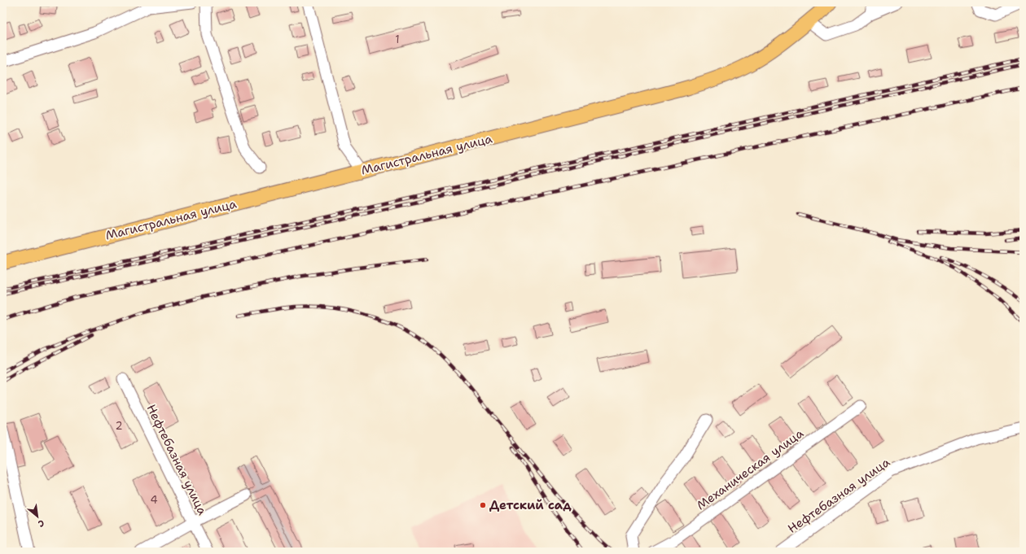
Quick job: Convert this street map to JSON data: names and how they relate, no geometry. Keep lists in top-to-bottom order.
{
  "streets": {
    "main road": ["Магистральная улица"],
    "street": ["Нефтебазная улица", "Механическая улица"]
  },
  "places": ["Детский сад"],
  "house_numbers": ["1", "2", "4"],
  "north": "bottom right"
}
